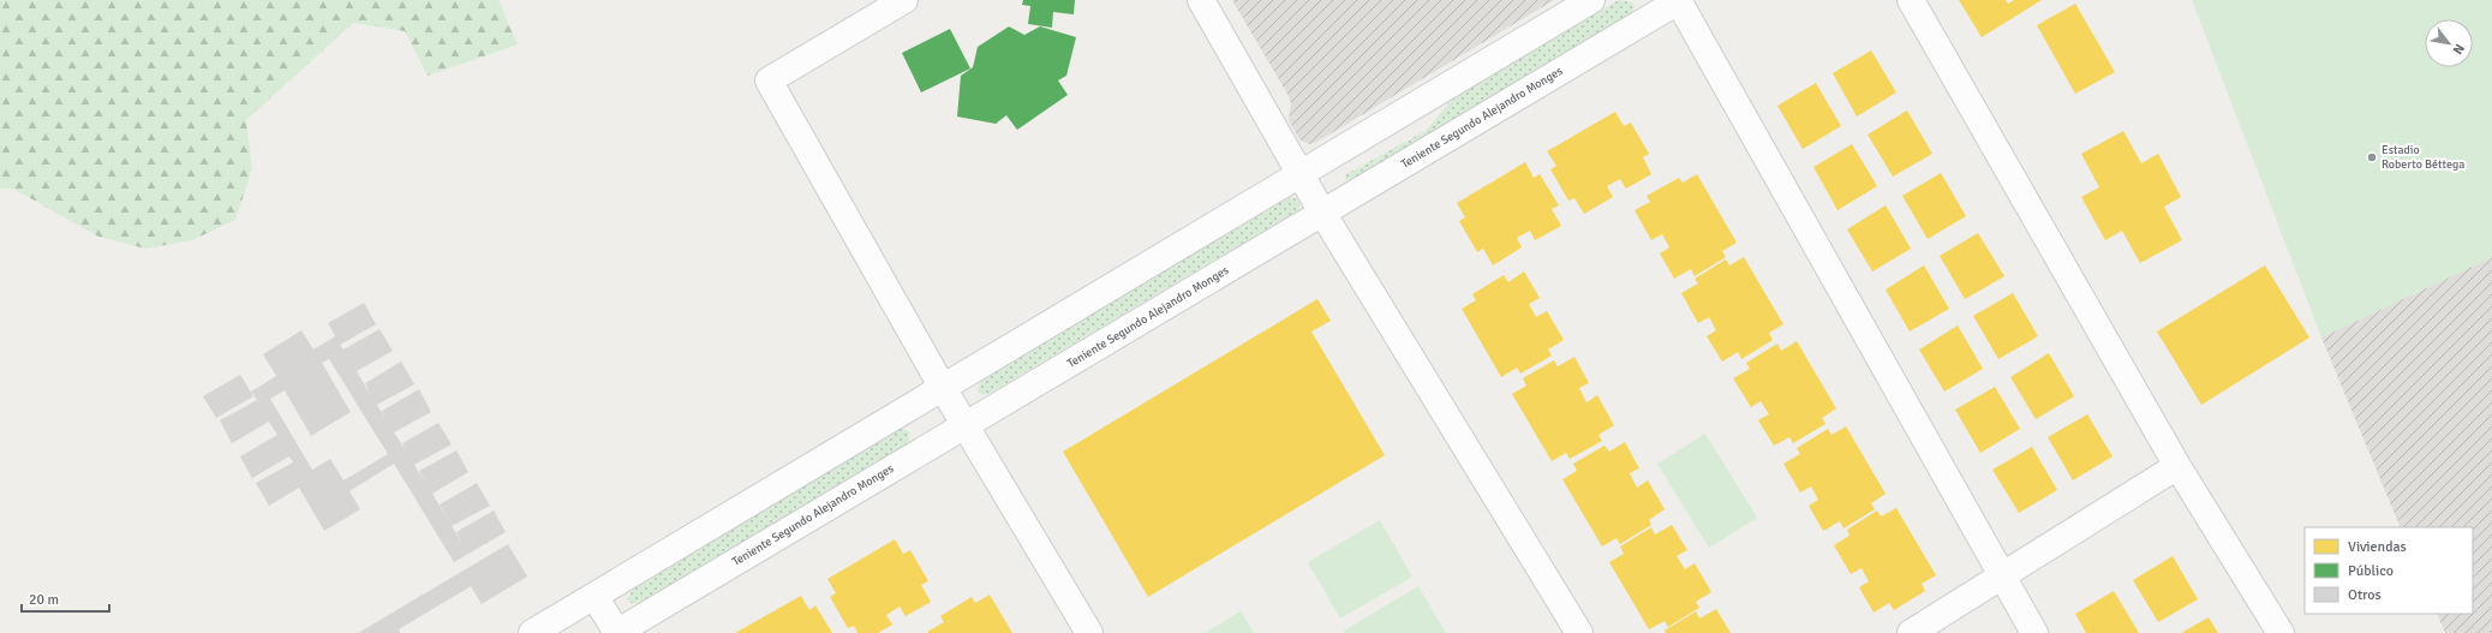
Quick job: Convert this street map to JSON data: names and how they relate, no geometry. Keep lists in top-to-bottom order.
{
  "streets": {
    "street": ["Teniente Segundo Alejandro Monges"]
  },
  "places": ["Estadio Roberto Béttega"],
  "legend": ["Viviendas", "Público", "Otros"],
  "scale_bar": "20 m",
  "north": "bottom right"
}
